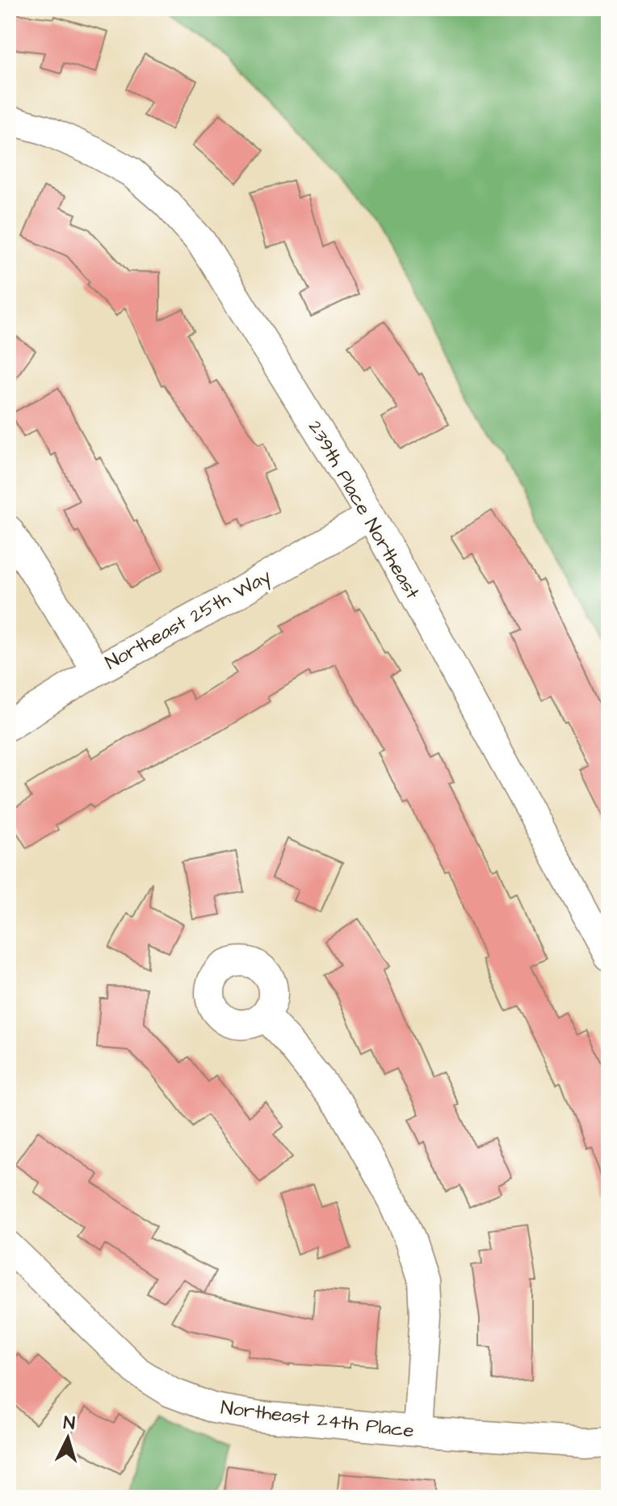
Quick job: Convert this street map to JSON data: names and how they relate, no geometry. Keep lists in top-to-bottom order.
{
  "streets": {
    "street": ["239th Place Northeast", "Northeast 25th Way", "Northeast 24th Place"]
  },
  "crossings": [
    ["239th Place Northeast", "Northeast 25th Way"]
  ],
  "north": "top"
}
